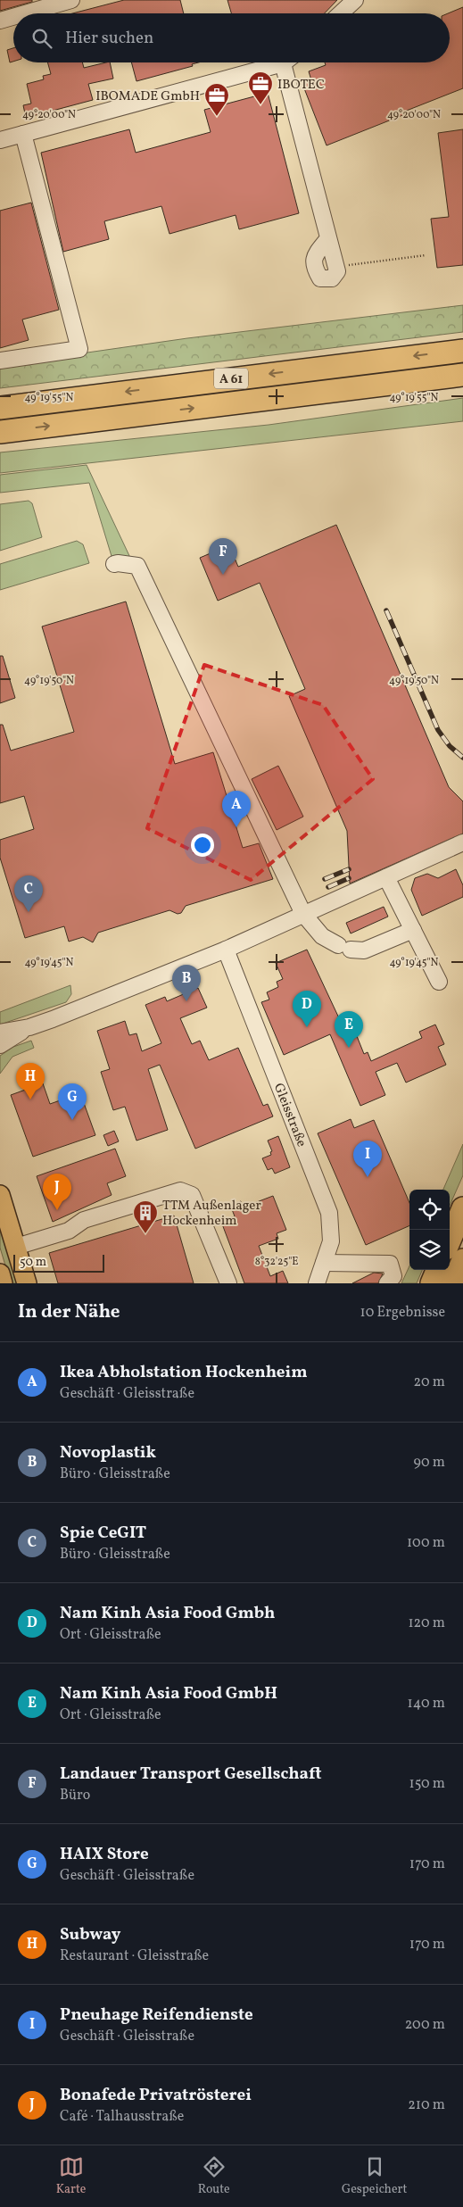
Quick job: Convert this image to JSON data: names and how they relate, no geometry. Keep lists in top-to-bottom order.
{
  "streets": {
    "highway": ["A 61"],
    "street": ["Gleisstraße"]
  },
  "places": {
    "office": ["IBOTEC", "IBOMADE GmbH"],
    "building": ["TTM Außenlager Hockenheim"]
  },
  "scale_bar": "50 m",
  "page": {
    "search": "Hier suchen",
    "pins": [
      "F",
      "A",
      "C",
      "B",
      "D",
      "E",
      "H",
      "G",
      "I",
      "J"
    ],
    "scale": "50 m",
    "heading": ["In der Nähe", "10 Ergebnisse"],
    "list": [
      {
        "mark": "A",
        "name": "Ikea Abholstation Hockenheim",
        "note": "Geschäft · Gleisstraße",
        "value": "20 m"
      },
      {
        "mark": "B",
        "name": "Novoplastik",
        "note": "Büro · Gleisstraße",
        "value": "90 m"
      },
      {
        "mark": "C",
        "name": "Spie CeGIT",
        "note": "Büro · Gleisstraße",
        "value": "100 m"
      },
      {
        "mark": "D",
        "name": "Nam Kinh Asia Food Gmbh",
        "note": "Ort · Gleisstraße",
        "value": "120 m"
      },
      {
        "mark": "E",
        "name": "Nam Kinh Asia Food GmbH",
        "note": "Ort · Gleisstraße",
        "value": "140 m"
      },
      {
        "mark": "F",
        "name": "Landauer Transport Gesellschaft",
        "note": "Büro",
        "value": "150 m"
      },
      {
        "mark": "G",
        "name": "HAIX Store",
        "note": "Geschäft · Gleisstraße",
        "value": "170 m"
      },
      {
        "mark": "H",
        "name": "Subway",
        "note": "Restaurant · Gleisstraße",
        "value": "170 m"
      },
      {
        "mark": "I",
        "name": "Pneuhage Reifendienste",
        "note": "Geschäft · Gleisstraße",
        "value": "200 m"
      },
      {
        "mark": "J",
        "name": "Bonafede Privatrösterei",
        "note": "Café · Talhausstraße",
        "value": "210 m"
      }
    ],
    "nav": ["Karte", "Route", "Gespeichert"]
  },
  "coordinates": [
    "49°20'00\"N",
    "49°19'55\"N",
    "49°19'50\"N",
    "49°19'45\"N",
    "8°32'25\"E"
  ]
}
